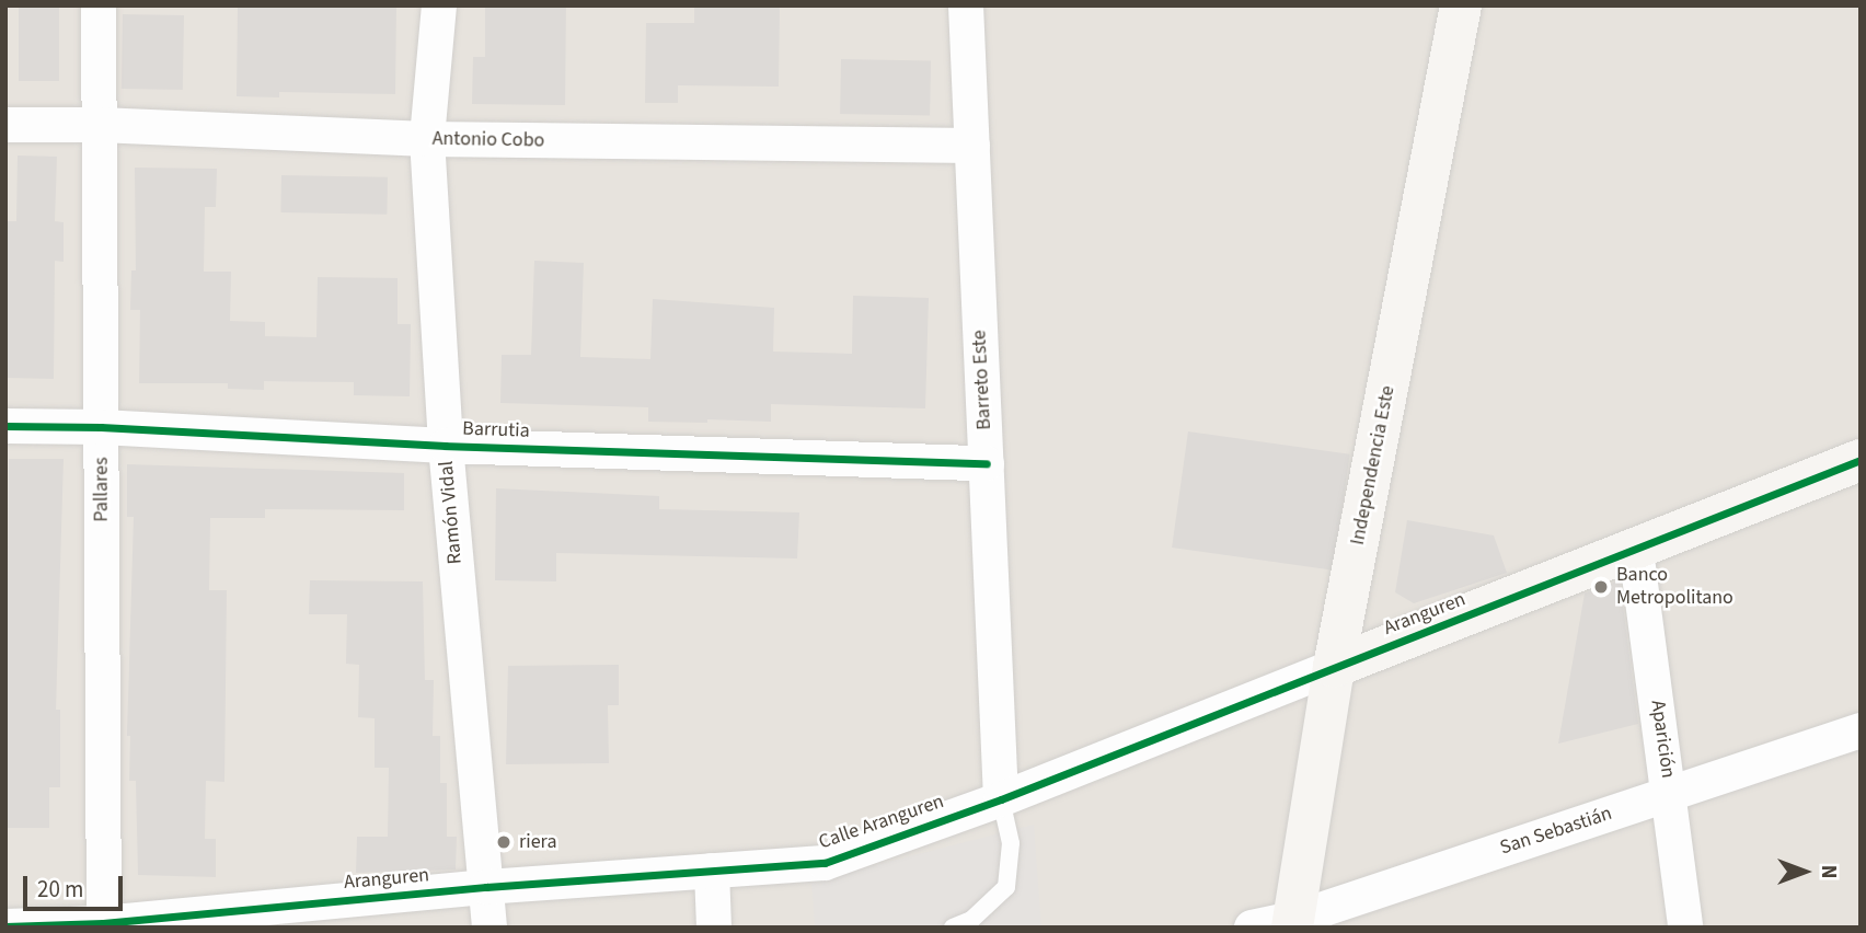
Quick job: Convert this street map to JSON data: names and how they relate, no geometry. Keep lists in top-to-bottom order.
{
  "streets": {
    "main road": ["Independencia Este", "Aranguren"],
    "street": [
      "Antonio Cobo",
      "Barreto Este",
      "Barrutia",
      "Pallares",
      "Ramón Vidal",
      "Aparición",
      "Calle Aranguren",
      "San Sebastián"
    ]
  },
  "crossings": [
    ["Antonio Cobo", "Barreto Este"],
    ["Antonio Cobo", "Pallares"],
    ["Antonio Cobo", "Ramón Vidal"],
    ["Barreto Este", "Barrutia"],
    ["Barreto Este", "Aranguren"],
    ["Barreto Este", "Calle Aranguren"],
    ["Barrutia", "Pallares"],
    ["Barrutia", "Ramón Vidal"],
    ["Independencia Este", "Aranguren"],
    ["Independencia Este", "San Sebastián"],
    ["Pallares", "Aranguren"],
    ["Ramón Vidal", "Aranguren"],
    ["Aranguren", "Aparición"],
    ["Aranguren", "Calle Aranguren"],
    ["Aparición", "San Sebastián"]
  ],
  "places": ["Banco Metropolitano", "riera"],
  "scale_bar": "20 m",
  "north": "right"
}
